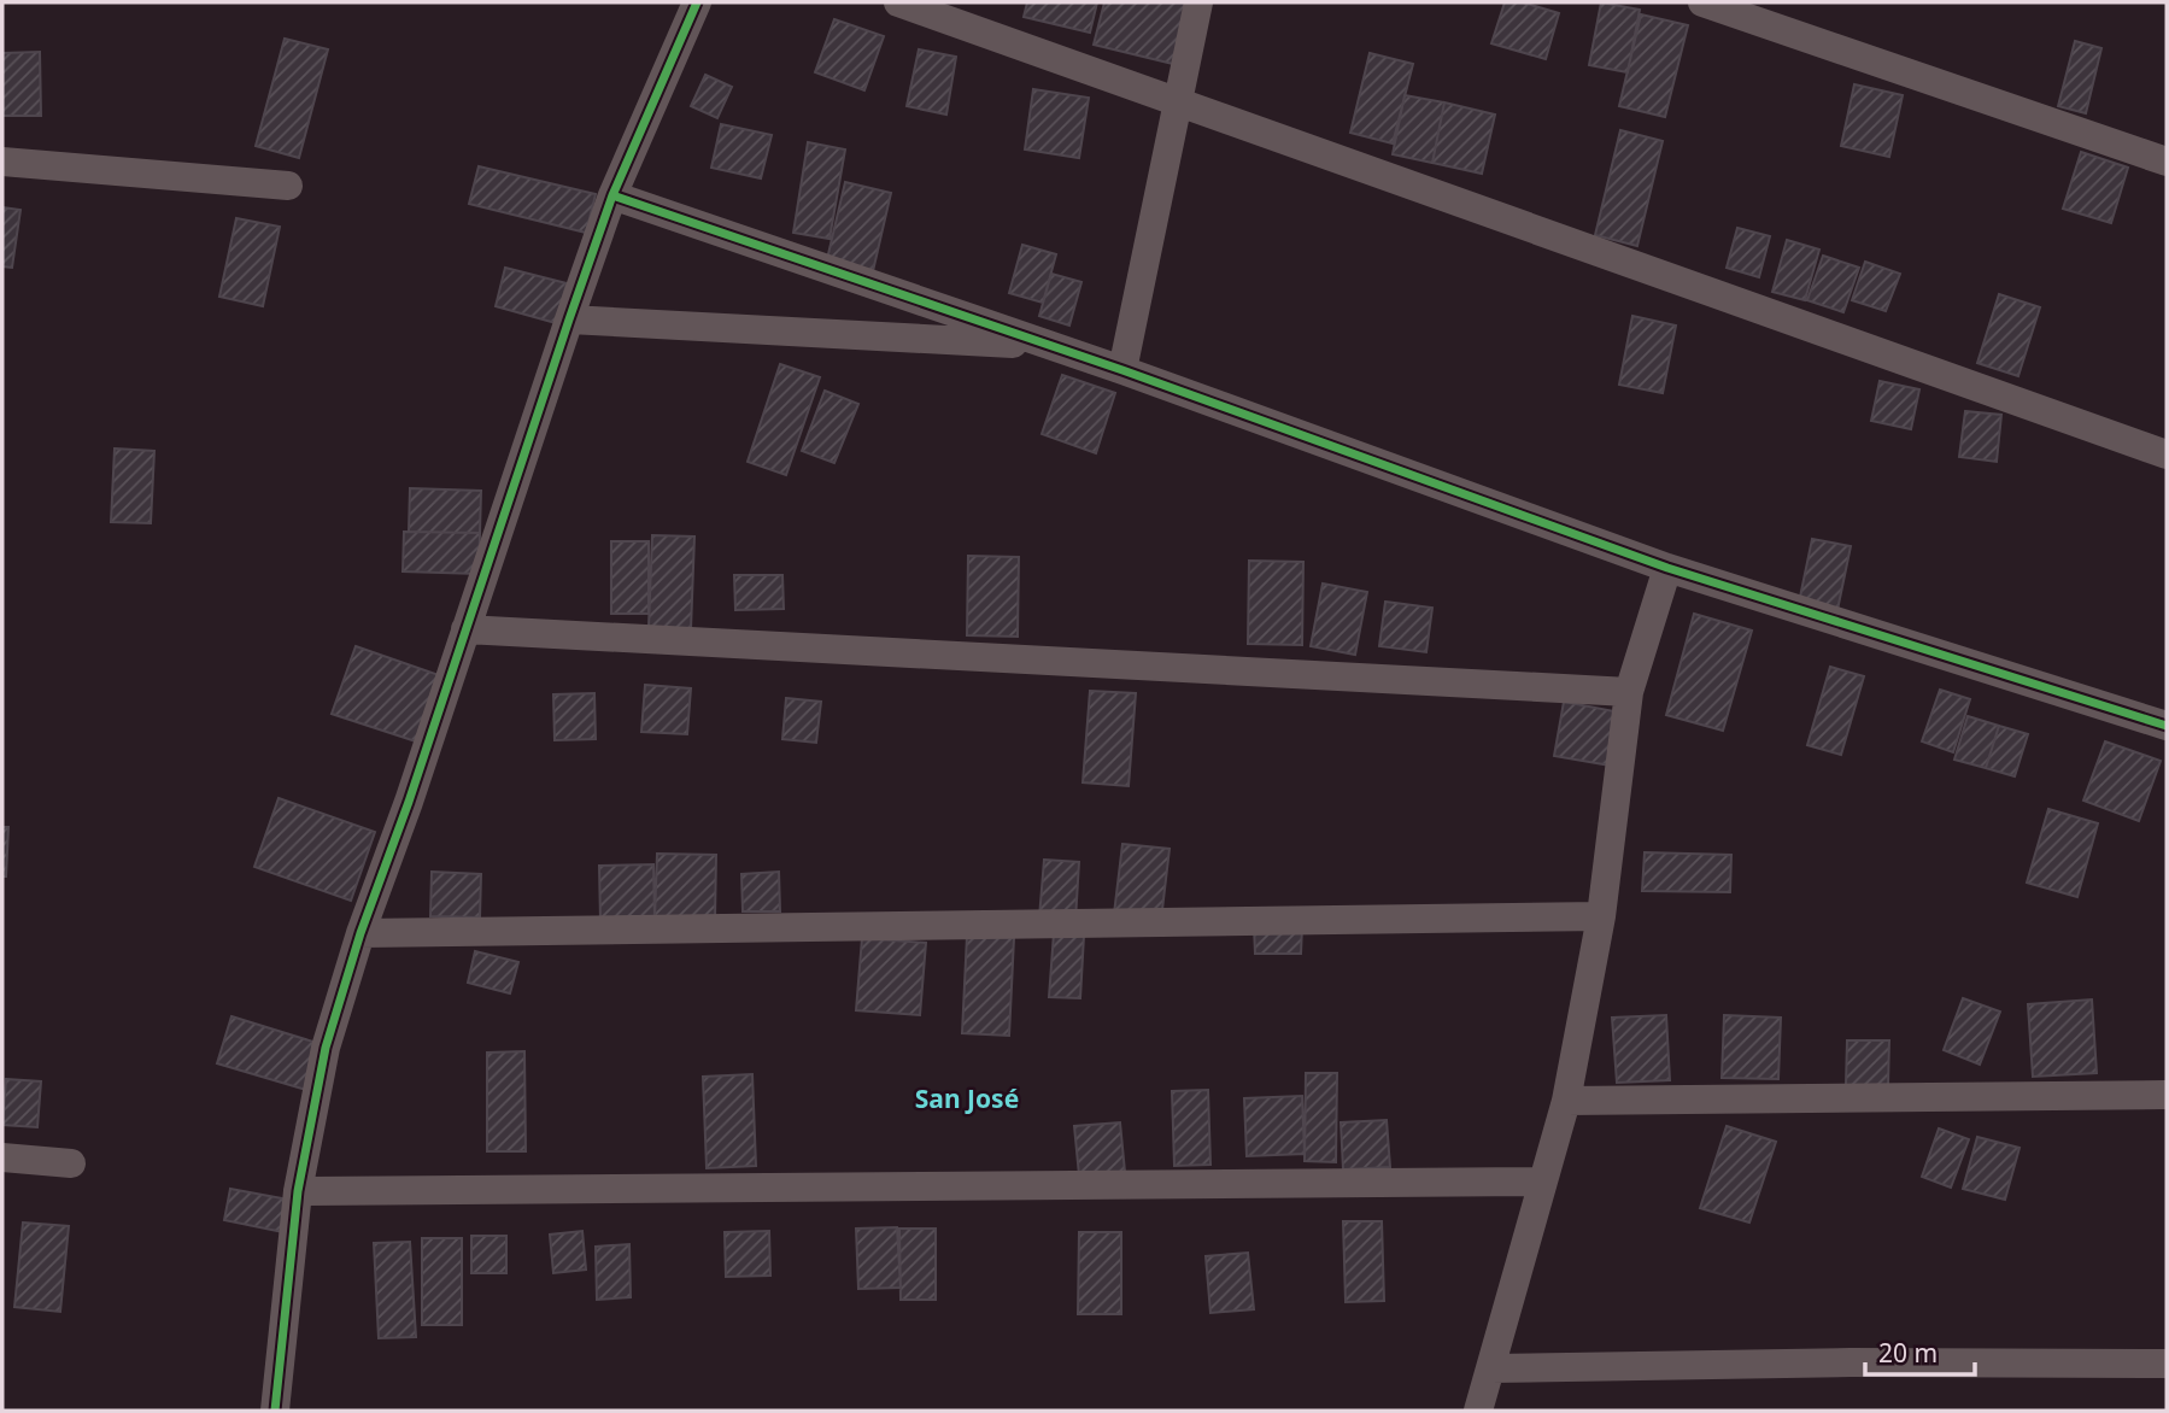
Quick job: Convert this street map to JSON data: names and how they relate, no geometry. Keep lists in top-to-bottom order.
{
  "districts": ["San José"],
  "scale_bar": "20 m"
}
